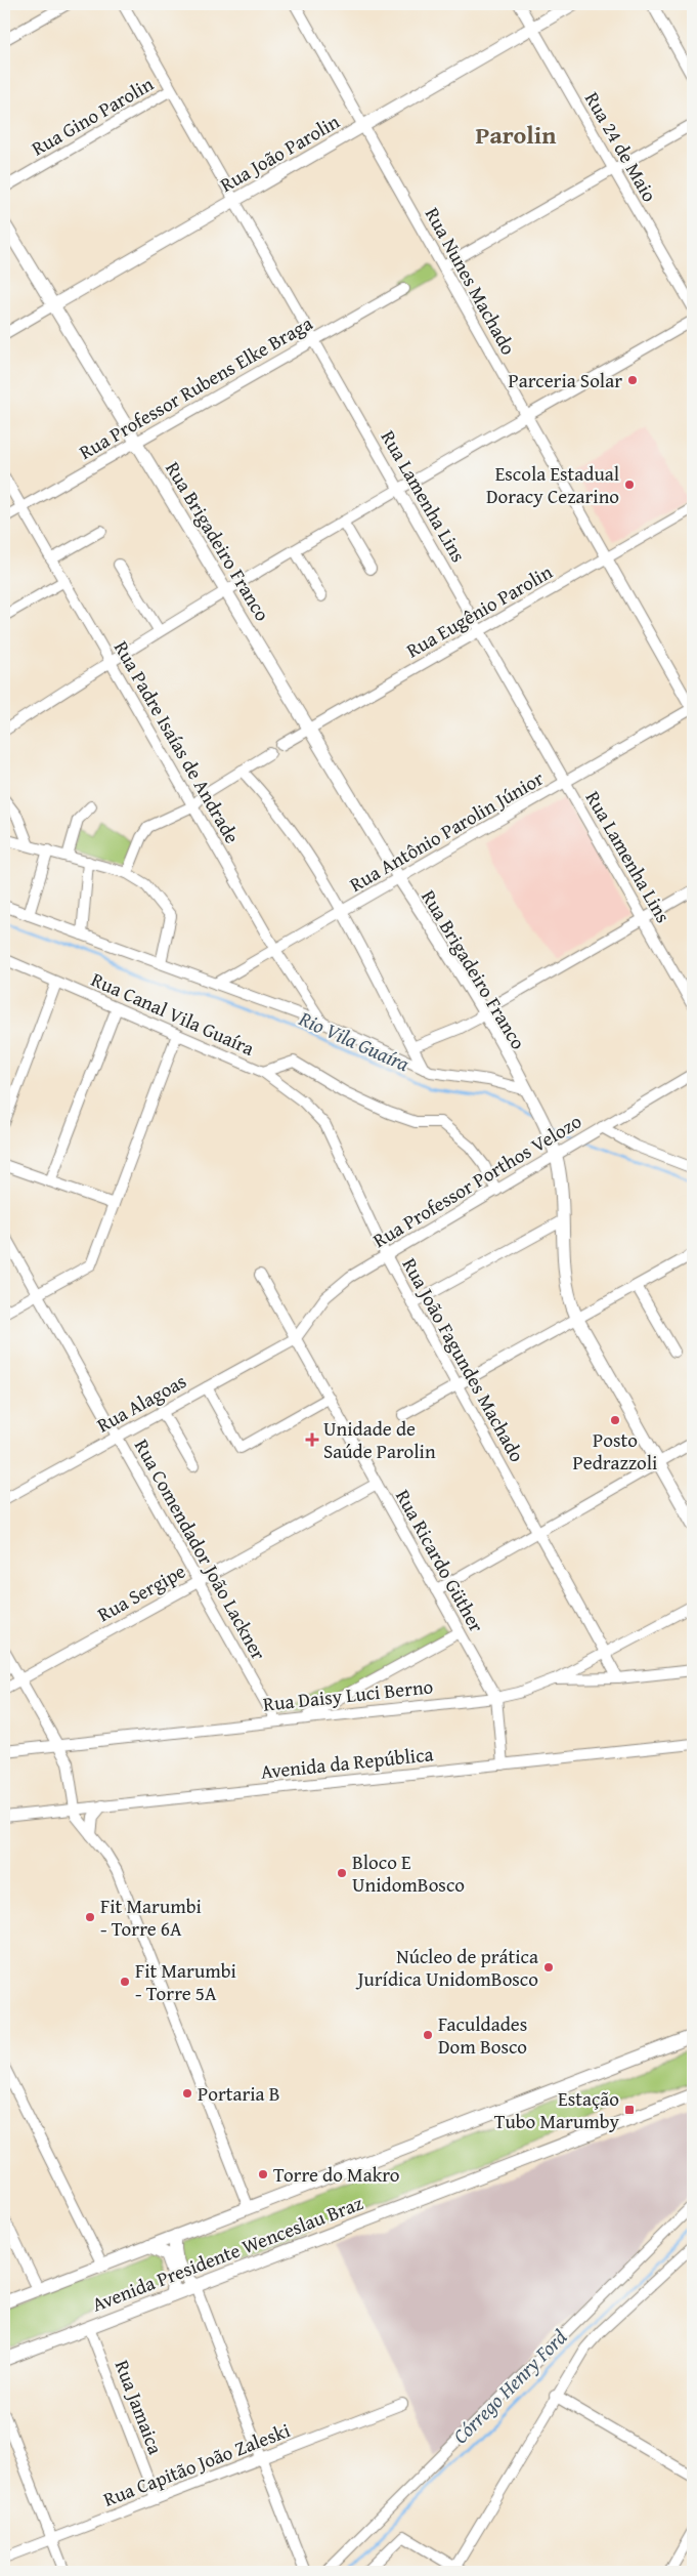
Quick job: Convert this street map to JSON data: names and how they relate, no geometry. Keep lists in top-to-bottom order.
{
  "streets": {
    "main road": ["Rua João Parolin", "Rua Brigadeiro Franco", "Avenida Presidente Wenceslau Braz"],
    "street": [
      "Rua Gino Parolin",
      "Rua 24 de Maio",
      "Rua Nunes Machado",
      "Rua Professor Rubens Elke Braga",
      "Rua Lamenha Lins",
      "Rua Eugênio Parolin",
      "Rua Padre Isaías de Andrade",
      "Rua Antônio Parolin Júnior",
      "Rua Canal Vila Guaíra",
      "Rua Professor Porthos Velozo",
      "Rua João Fagundes Machado",
      "Rua Alagoas",
      "Rua Comendador João Lackner",
      "Rua Ricardo Güther",
      "Rua Sergipe",
      "Rua Daisy Luci Berno",
      "Avenida da República",
      "Rua Jamaica",
      "Rua Capitão João Zaleski"
    ]
  },
  "crossings": [
    ["Rua Gino Parolin", "Rua Lamenha Lins"],
    ["Rua 24 de Maio", "Rua João Parolin"],
    ["Rua João Parolin", "Rua Nunes Machado"],
    ["Rua João Parolin", "Rua Lamenha Lins"],
    ["Rua João Parolin", "Rua Brigadeiro Franco"],
    ["Rua Nunes Machado", "Rua Eugênio Parolin"],
    ["Rua Nunes Machado", "Rua Antônio Parolin Júnior"],
    ["Rua Professor Rubens Elke Braga", "Rua Lamenha Lins"],
    ["Rua Professor Rubens Elke Braga", "Rua Brigadeiro Franco"],
    ["Rua Professor Rubens Elke Braga", "Rua Padre Isaías de Andrade"],
    ["Rua Lamenha Lins", "Rua Eugênio Parolin"],
    ["Rua Lamenha Lins", "Rua Antônio Parolin Júnior"],
    ["Rua Brigadeiro Franco", "Rua Eugênio Parolin"],
    ["Rua Brigadeiro Franco", "Rua Antônio Parolin Júnior"],
    ["Rua Brigadeiro Franco", "Rua Canal Vila Guaíra"],
    ["Rua Brigadeiro Franco", "Rua Professor Porthos Velozo"],
    ["Rua Padre Isaías de Andrade", "Rua Antônio Parolin Júnior"],
    ["Rua Padre Isaías de Andrade", "Rua Canal Vila Guaíra"],
    ["Rua Antônio Parolin Júnior", "Rua Canal Vila Guaíra"],
    ["Rua Canal Vila Guaíra", "Rua Professor Porthos Velozo"],
    ["Rua Canal Vila Guaíra", "Rua João Fagundes Machado"],
    ["Rua Professor Porthos Velozo", "Rua João Fagundes Machado"],
    ["Rua Professor Porthos Velozo", "Rua Alagoas"],
    ["Rua Professor Porthos Velozo", "Rua Ricardo Güther"],
    ["Rua João Fagundes Machado", "Rua Daisy Luci Berno"],
    ["Rua Alagoas", "Rua Comendador João Lackner"],
    ["Rua Alagoas", "Rua Ricardo Güther"],
    ["Rua Comendador João Lackner", "Rua Sergipe"],
    ["Rua Comendador João Lackner", "Rua Daisy Luci Berno"],
    ["Rua Ricardo Güther", "Rua Sergipe"],
    ["Rua Ricardo Güther", "Rua Daisy Luci Berno"],
    ["Rua Ricardo Güther", "Avenida da República"],
    ["Avenida Presidente Wenceslau Braz", "Rua Jamaica"],
    ["Rua Jamaica", "Rua Capitão João Zaleski"]
  ],
  "districts": ["Parolin"],
  "water": ["Rio Vila Guaíra", "Córrego Henry Ford"],
  "places": {
    "other": [
      "Parceria Solar",
      "Escola Estadual Doracy Cezarino",
      "Posto Pedrazzoli",
      "Bloco E UnidomBosco",
      "Fit Marumbi - Torre 6A",
      "Núcleo de prática Jurídica UnidomBosco",
      "Fit Marumbi - Torre 5A",
      "Faculdades Dom Bosco",
      "Portaria B",
      "Torre do Makro"
    ],
    "health": ["Unidade de Saúde Parolin"],
    "transit": ["Estação Tubo Marumby"]
  }
}
